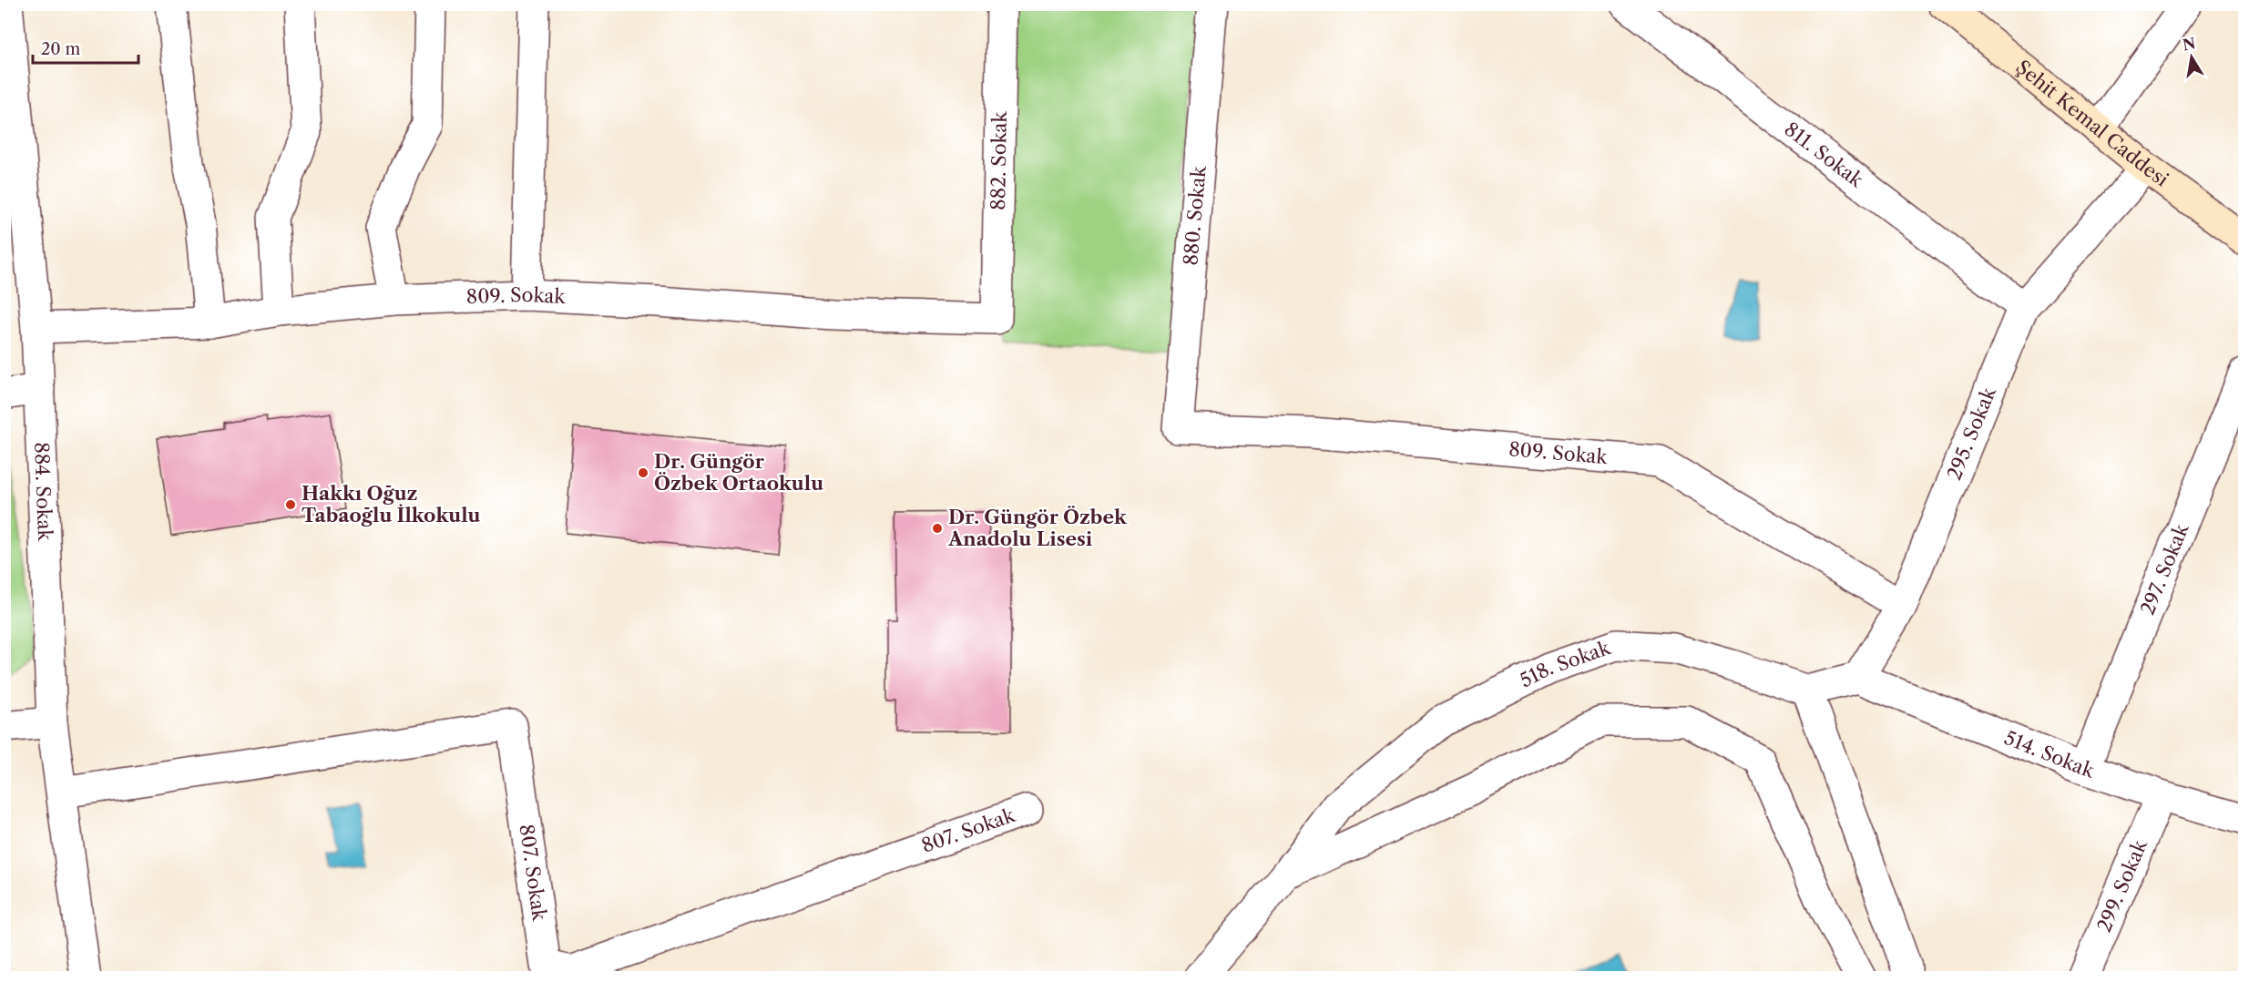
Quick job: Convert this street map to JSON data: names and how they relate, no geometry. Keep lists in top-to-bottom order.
{
  "streets": {
    "main road": ["Şehit Kemal Caddesi"],
    "street": [
      "811. Sokak",
      "882. Sokak",
      "880. Sokak",
      "809. Sokak",
      "295. Sokak",
      "884. Sokak",
      "297. Sokak",
      "518. Sokak",
      "514. Sokak",
      "807. Sokak",
      "299. Sokak"
    ]
  },
  "crossings": [
    ["Şehit Kemal Caddesi", "295. Sokak"],
    ["811. Sokak", "295. Sokak"],
    ["882. Sokak", "809. Sokak"],
    ["880. Sokak", "809. Sokak"],
    ["809. Sokak", "295. Sokak"],
    ["809. Sokak", "884. Sokak"],
    ["295. Sokak", "514. Sokak"],
    ["884. Sokak", "807. Sokak"],
    ["297. Sokak", "514. Sokak"],
    ["514. Sokak", "299. Sokak"]
  ],
  "places": ["Dr. Güngör Özbek Ortaokulu", "Hakkı Oğuz Tabaoğlu İlkokulu", "Dr. Güngör Özbek Anadolu Lisesi"],
  "scale_bar": "20 m",
  "north": "top"
}
